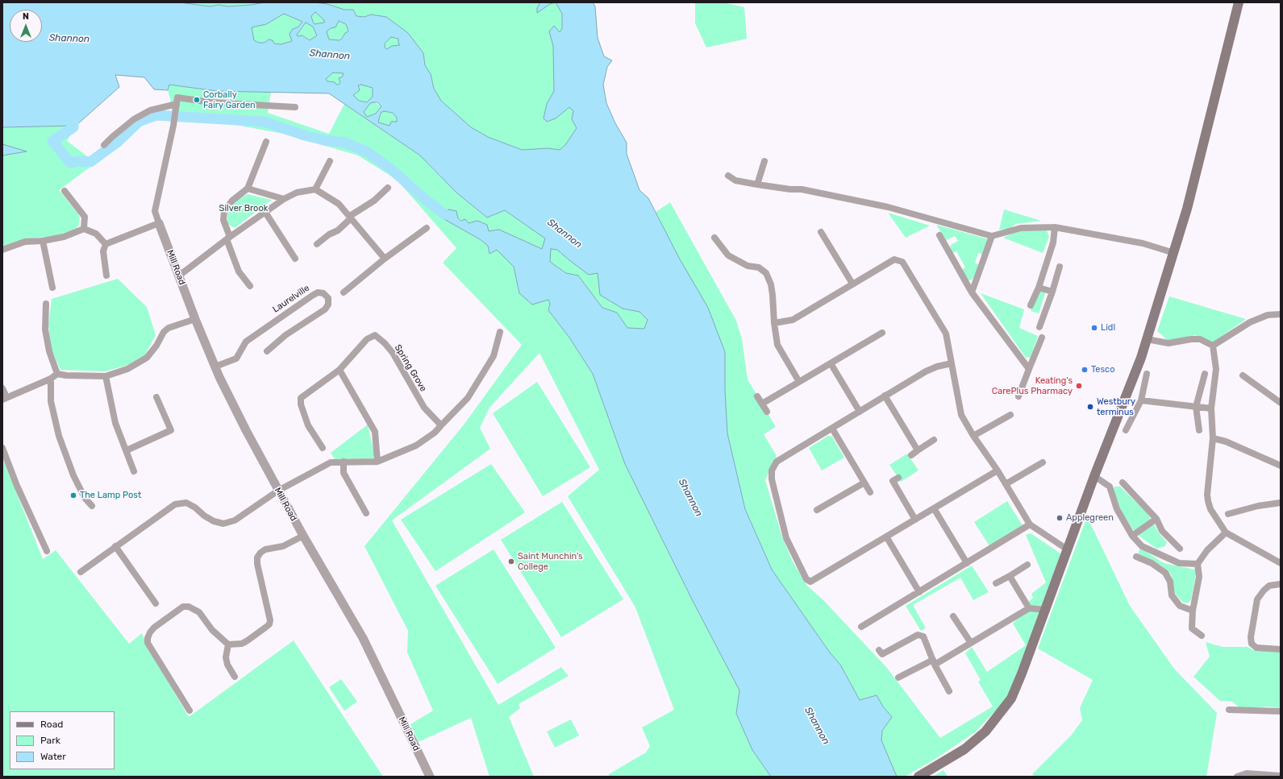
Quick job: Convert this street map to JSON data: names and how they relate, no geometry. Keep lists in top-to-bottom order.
{
  "streets": {
    "street": ["Mill Road", "Laurelville", "Spring Grove"]
  },
  "crossings": [
    ["Mill Road", "Laurelville"]
  ],
  "water": ["Shannon"],
  "parks": ["Silver Brook"],
  "places": [
    "Corbally Fairy Garden",
    "Lidl",
    "Tesco",
    "Keating's CarePlus Pharmacy",
    "Westbury terminus",
    "The Lamp Post",
    "Applegreen",
    "Saint Munchin's College"
  ],
  "legend": ["Road", "Park", "Water"],
  "north": "top"
}
